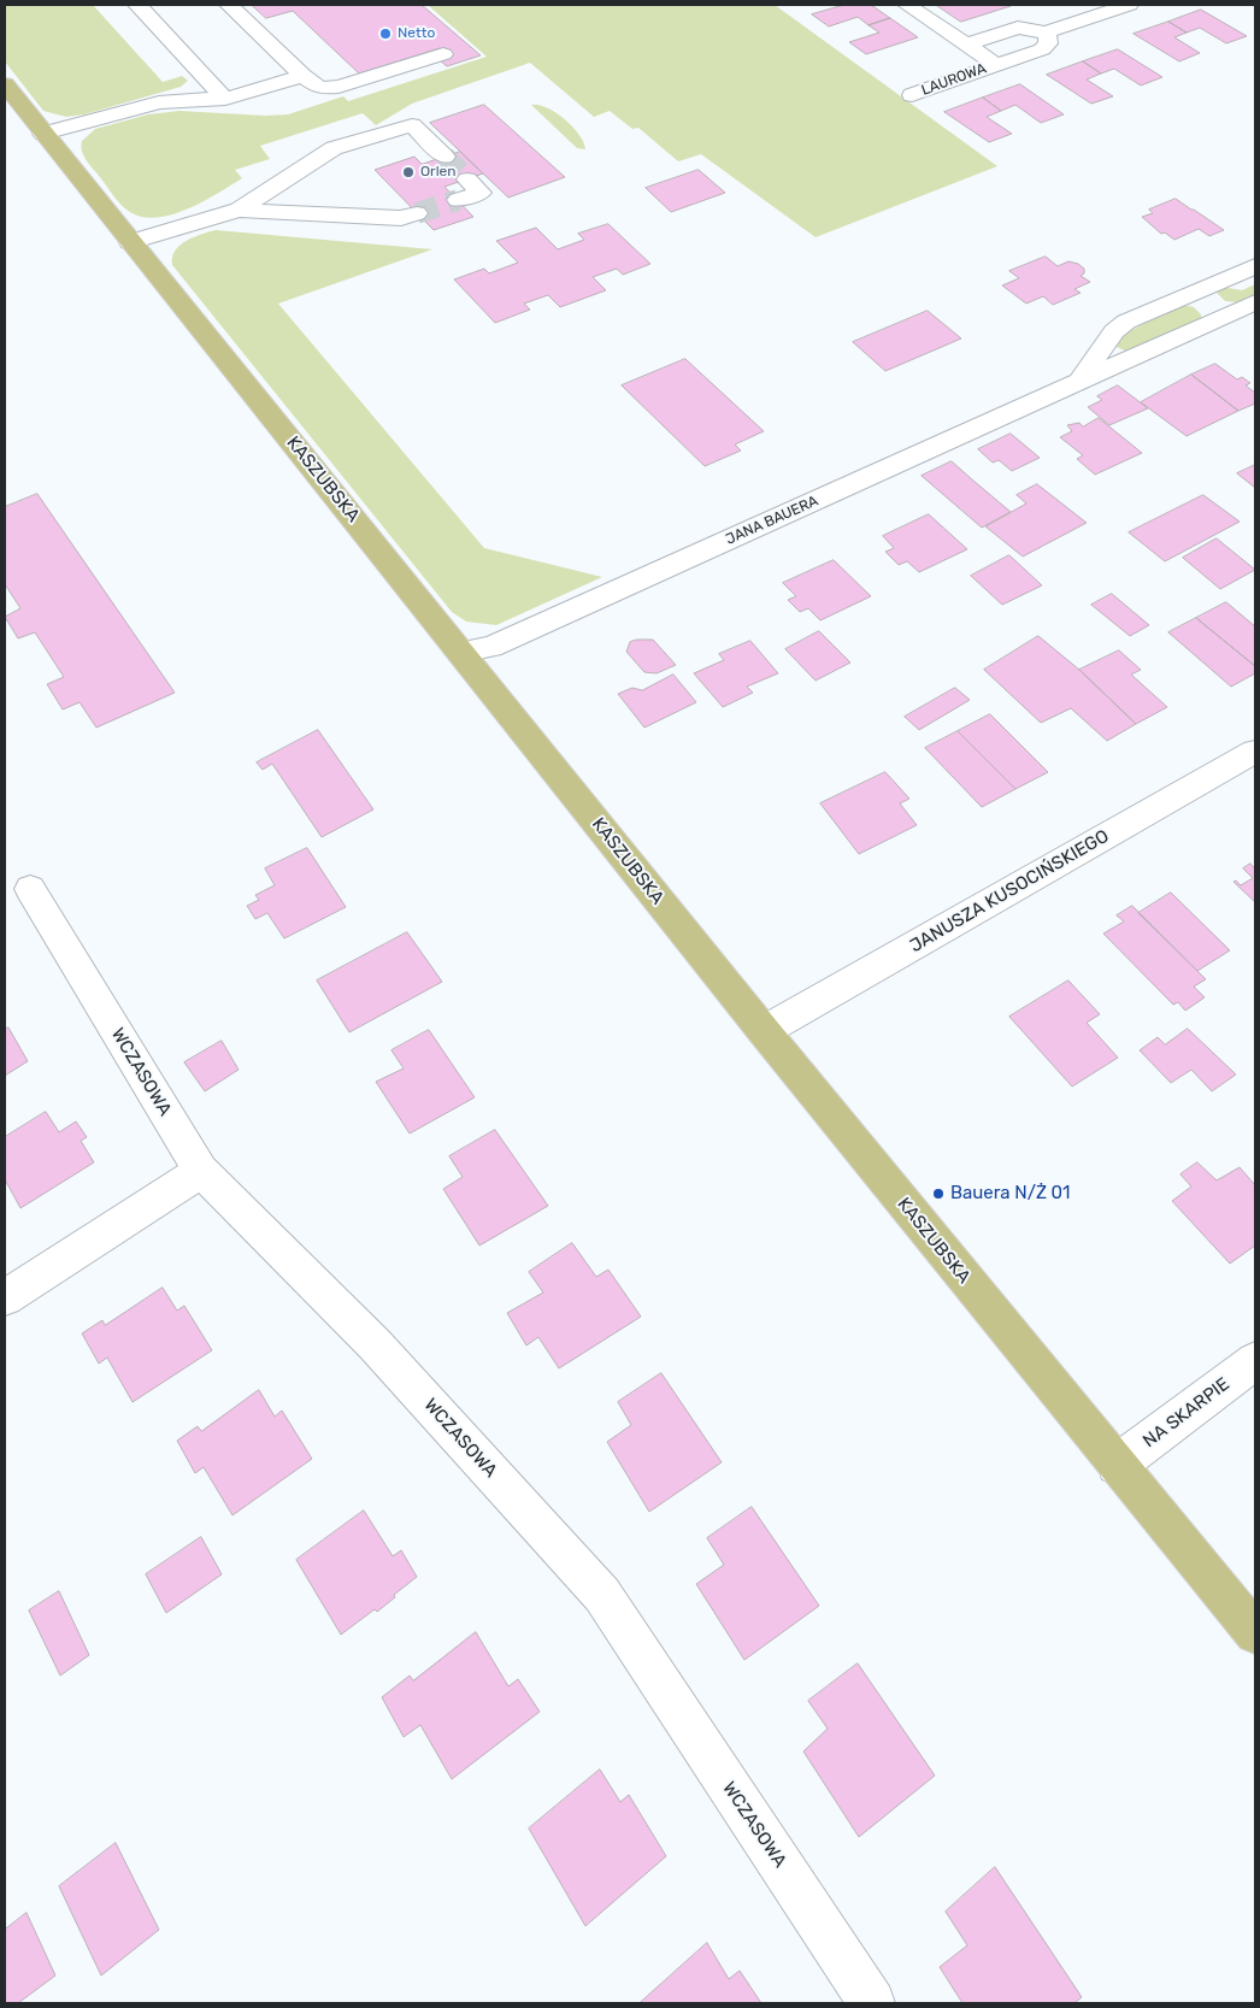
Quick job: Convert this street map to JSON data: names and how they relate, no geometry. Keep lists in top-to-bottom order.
{
  "streets": {
    "main road": ["KASZUBSKA"],
    "street": [
      "LAUROWA",
      "JANA BAUERA",
      "JANUSZA KUSOCIŃSKIEGO",
      "WCZASOWA",
      "NA SKARPIE"
    ]
  },
  "crossings": [
    ["KASZUBSKA", "JANA BAUERA"],
    ["KASZUBSKA", "JANUSZA KUSOCIŃSKIEGO"],
    ["KASZUBSKA", "NA SKARPIE"]
  ],
  "places": ["Netto", "Orlen", "Bauera N/Ż 01"]
}
